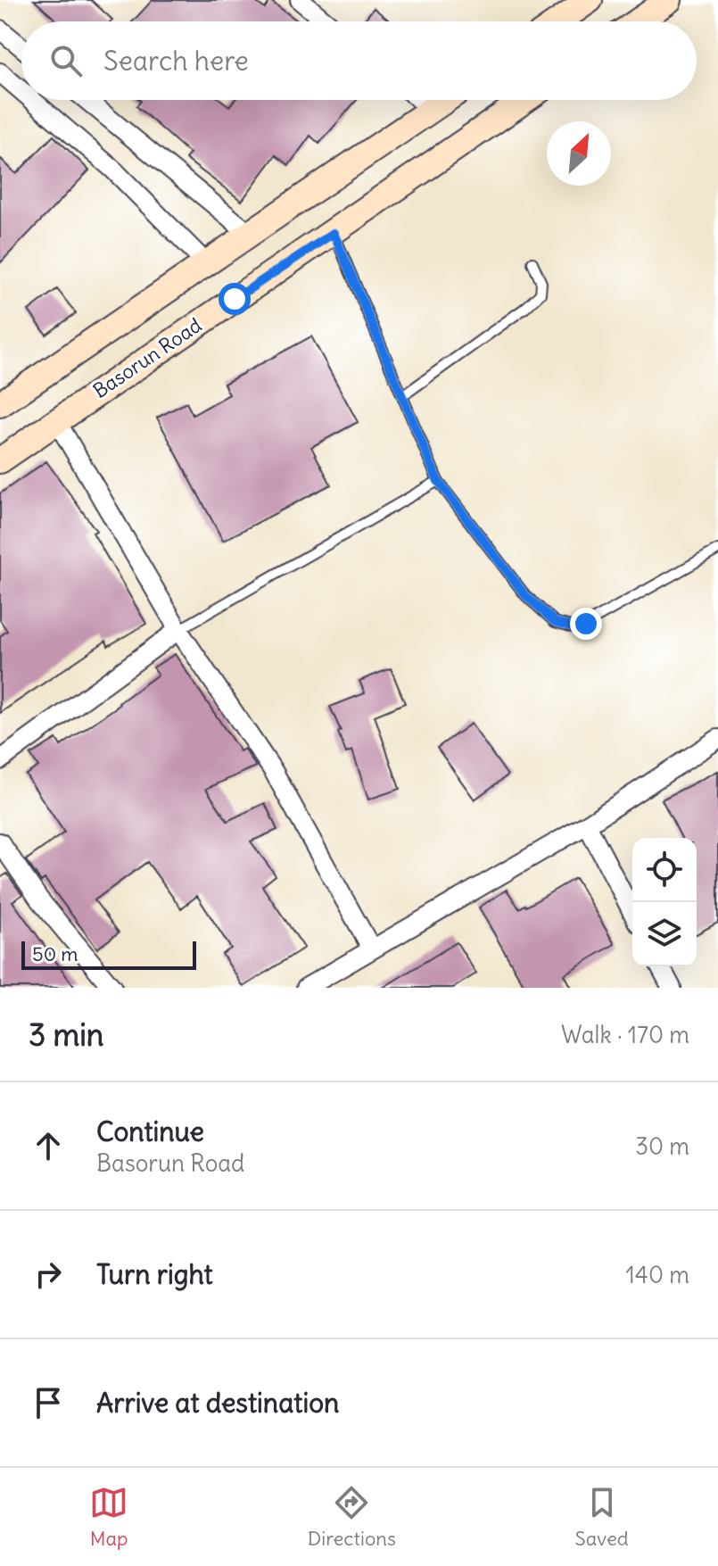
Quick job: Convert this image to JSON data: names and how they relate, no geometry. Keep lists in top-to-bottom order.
{
  "streets": {
    "main road": ["Basorun Road"]
  },
  "scale_bar": "50 m",
  "north": "top right",
  "page": {
    "search": "Search here",
    "scale": "50 m",
    "heading": ["3 min", "Walk · 170 m"],
    "list": [
      ["Continue", "Basorun Road", "30 m"],
      ["Turn right", "140 m"],
      "Arrive at destination"
    ],
    "nav": ["Map", "Directions", "Saved"]
  }
}
